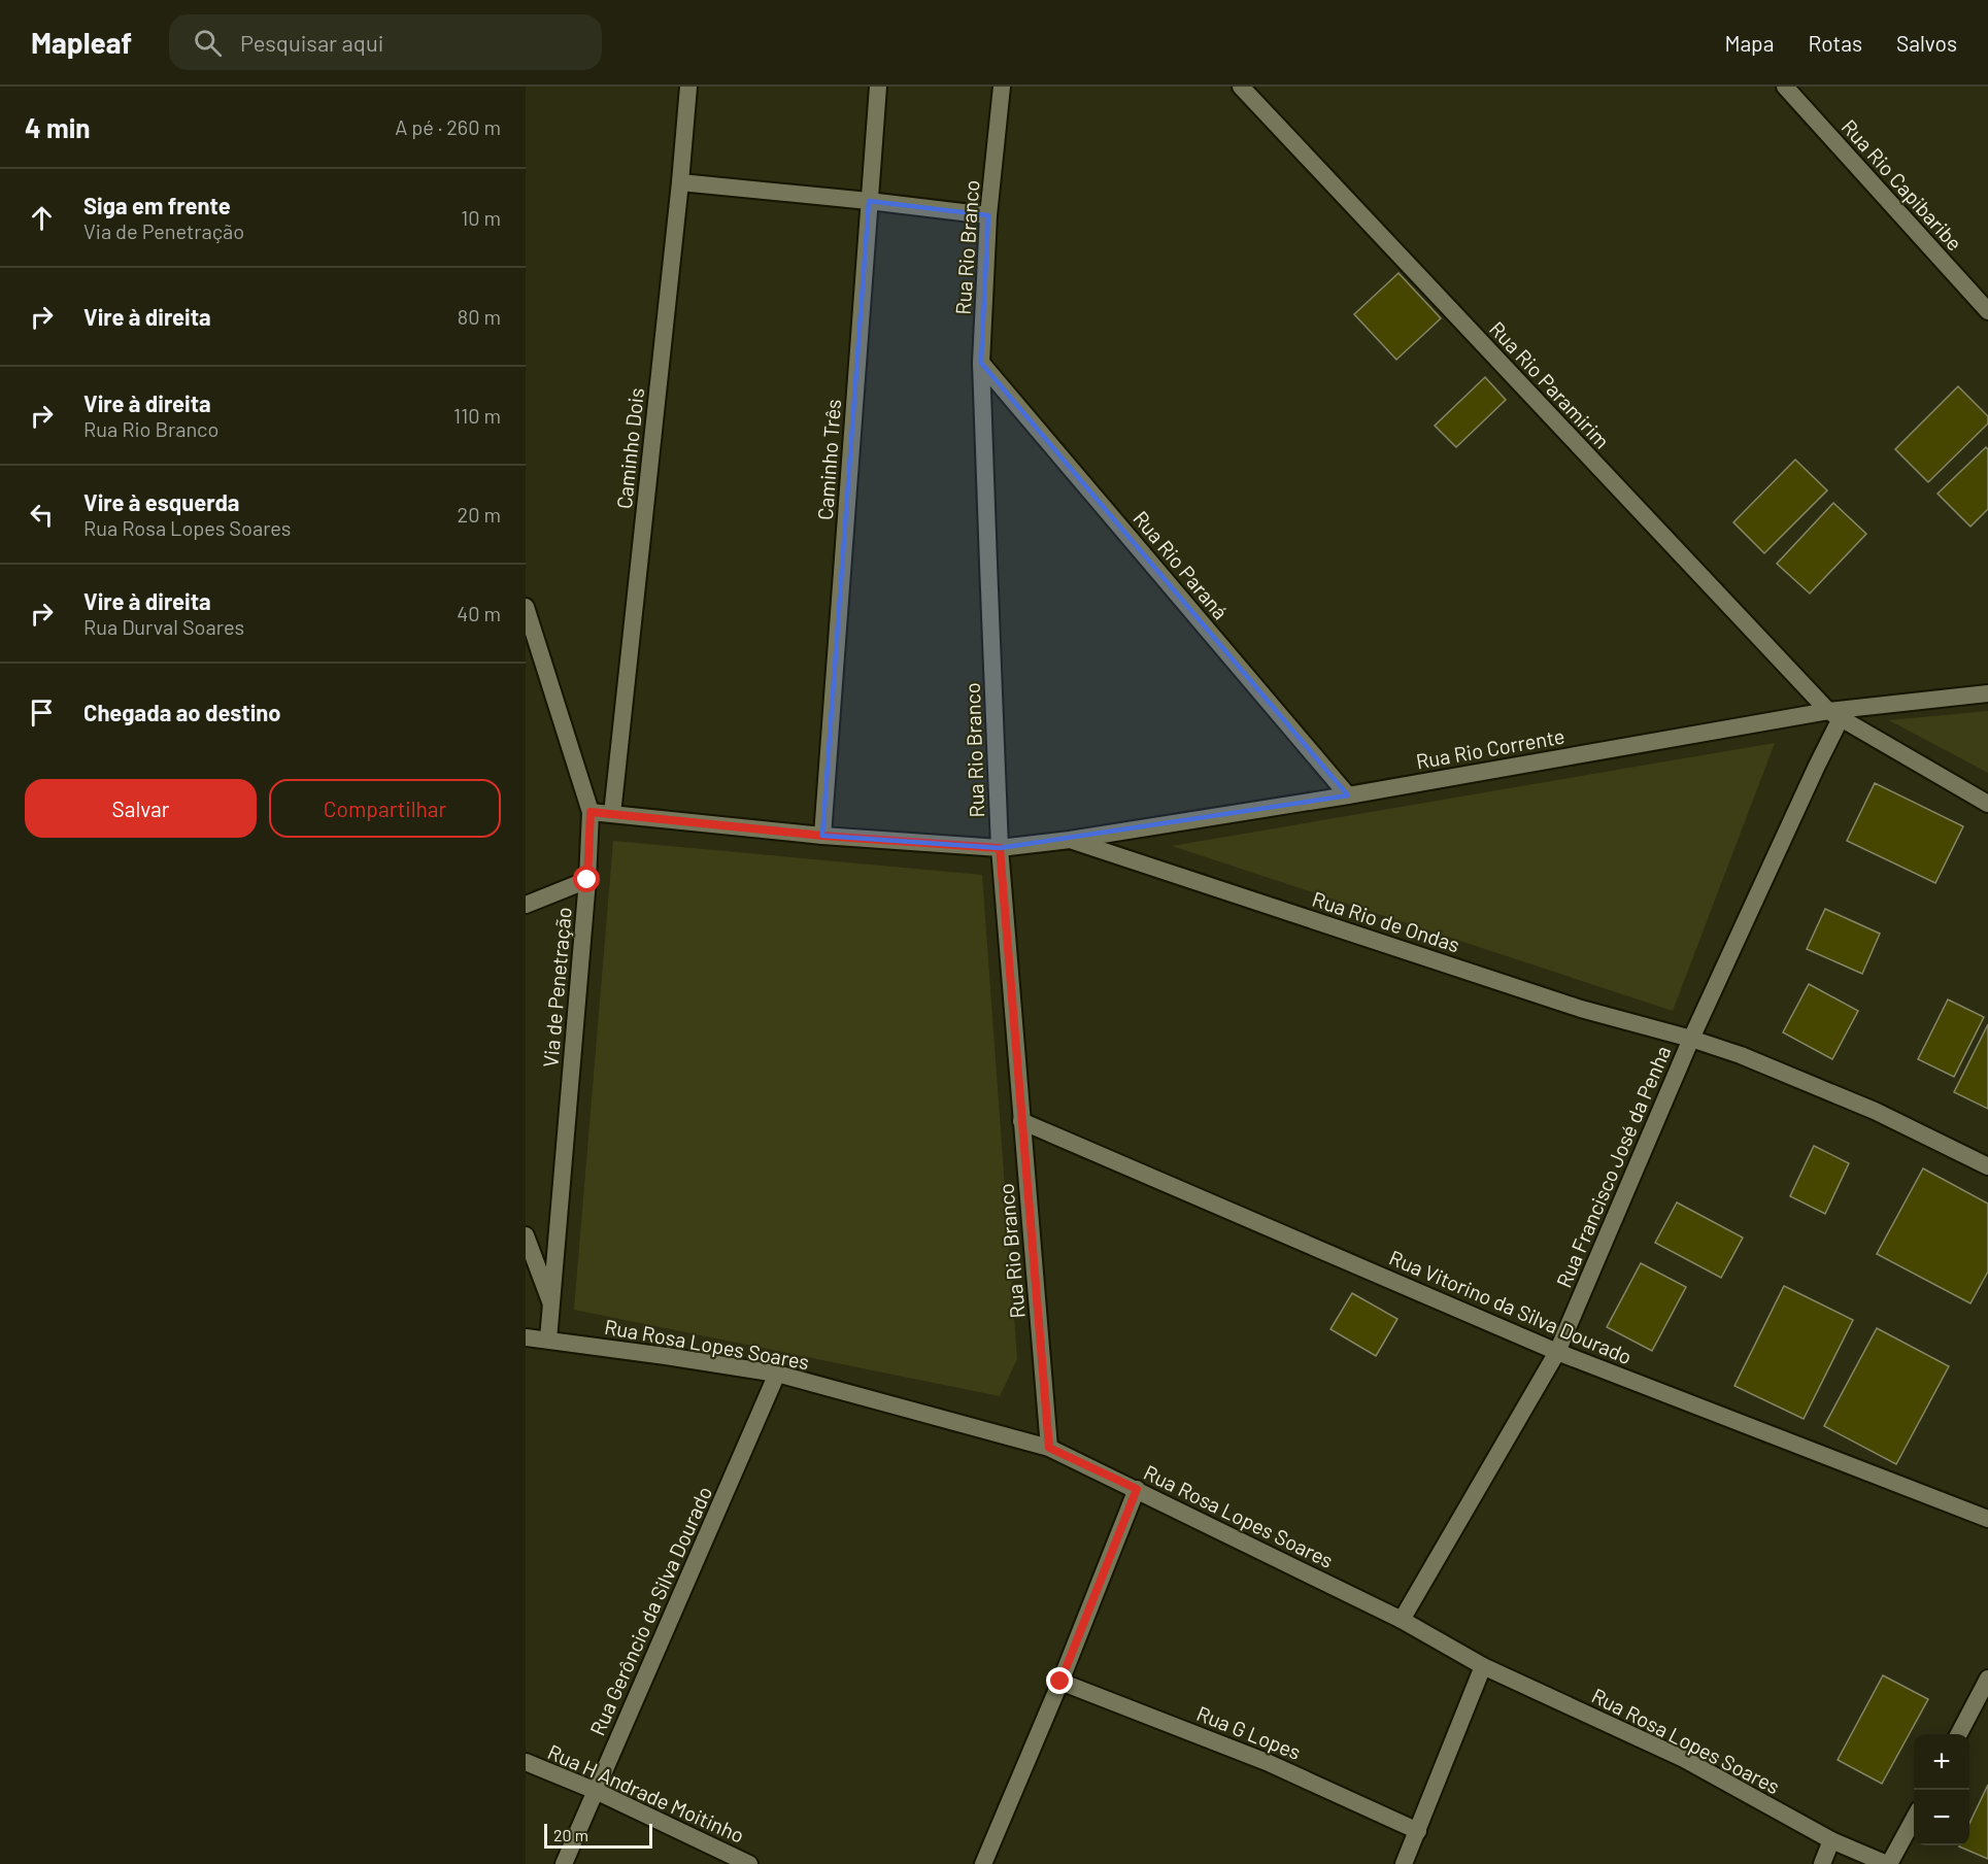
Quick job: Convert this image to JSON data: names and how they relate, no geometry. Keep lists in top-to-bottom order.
{
  "streets": {
    "street": [
      "Rua Rio Capibaribe",
      "Rua Rio Branco",
      "Rua Rio Paramirim",
      "Caminho Dois",
      "Caminho Três",
      "Rua Rio Paraná",
      "Rua Rio Corrente",
      "Rua Rio de Ondas",
      "Via de Penetração",
      "Rua Francisco José da Penha",
      "Rua Vitorino da Silva Dourado",
      "Rua Rosa Lopes Soares",
      "Rua Gerôncio da Silva Dourado",
      "Rua G Lopes",
      "Rua H Andrade Moitinho"
    ]
  },
  "crossings": [
    ["Rua Rio Branco", "Rua Rio Paraná"],
    ["Rua Rio Branco", "Rua Rio Corrente"],
    ["Rua Rio Branco", "Rua Vitorino da Silva Dourado"],
    ["Rua Rio Branco", "Rua Rosa Lopes Soares"],
    ["Rua Rio Paramirim", "Rua Rio Corrente"],
    ["Rua Rio Paramirim", "Rua Francisco José da Penha"],
    ["Caminho Dois", "Rua Rio Corrente"],
    ["Caminho Três", "Rua Rio Corrente"],
    ["Rua Rio Paraná", "Rua Rio Corrente"],
    ["Rua Rio Corrente", "Rua Rio de Ondas"],
    ["Rua Rio Corrente", "Via de Penetração"],
    ["Rua Rio Corrente", "Rua Francisco José da Penha"],
    ["Rua Rio de Ondas", "Rua Francisco José da Penha"],
    ["Via de Penetração", "Rua Rosa Lopes Soares"],
    ["Rua Francisco José da Penha", "Rua Vitorino da Silva Dourado"],
    ["Rua Francisco José da Penha", "Rua Rosa Lopes Soares"],
    ["Rua Rosa Lopes Soares", "Rua Gerôncio da Silva Dourado"],
    ["Rua Gerôncio da Silva Dourado", "Rua H Andrade Moitinho"]
  ],
  "scale_bar": "20 m",
  "page": {
    "header": "Mapleaf",
    "search": "Pesquisar aqui",
    "nav": ["Mapa", "Rotas", "Salvos"],
    "heading": ["4 min", "A pé · 260 m"],
    "list": [
      ["Siga em frente", "Via de Penetração", "10 m"],
      ["Vire à direita", "80 m"],
      ["Vire à direita", "Rua Rio Branco", "110 m"],
      ["Vire à esquerda", "Rua Rosa Lopes Soares", "20 m"],
      ["Vire à direita", "Rua Durval Soares", "40 m"],
      "Chegada ao destino"
    ],
    "buttons": ["Salvar", "Compartilhar"],
    "map_buttons": ["+", "−"],
    "scale": "20 m"
  }
}
